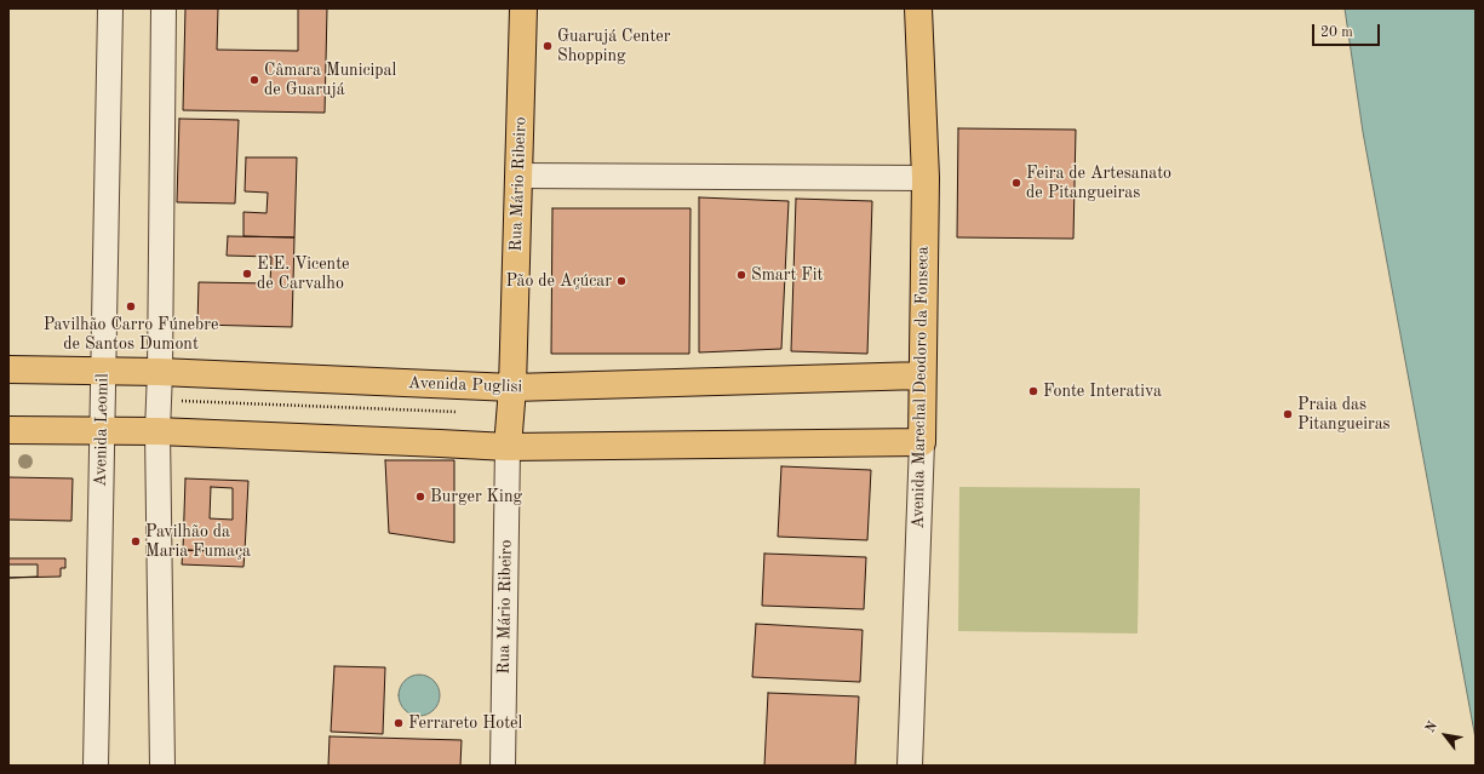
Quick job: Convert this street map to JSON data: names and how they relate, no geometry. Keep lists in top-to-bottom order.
{
  "streets": {
    "main road": ["Rua Mário Ribeiro", "Avenida Puglisi", "Avenida Marechal Deodoro da Fonseca"],
    "street": ["Avenida Leomil"]
  },
  "crossings": [
    ["Rua Mário Ribeiro", "Avenida Puglisi"],
    ["Avenida Puglisi", "Avenida Marechal Deodoro da Fonseca"],
    ["Avenida Puglisi", "Avenida Leomil"]
  ],
  "places": [
    "Guarujá Center Shopping",
    "Câmara Municipal de Guarujá",
    "Feira de Artesanato de Pitangueiras",
    "E.E. Vicente de Carvalho",
    "Smart Fit",
    "Pão de Açúcar",
    "Pavilhão Carro Fúnebre de Santos Dumont",
    "Fonte Interativa",
    "Praia das Pitangueiras",
    "Burger King",
    "Pavilhão da Maria Fumaça",
    "Ferrareto Hotel"
  ],
  "scale_bar": "20 m",
  "north": "top left"
}
